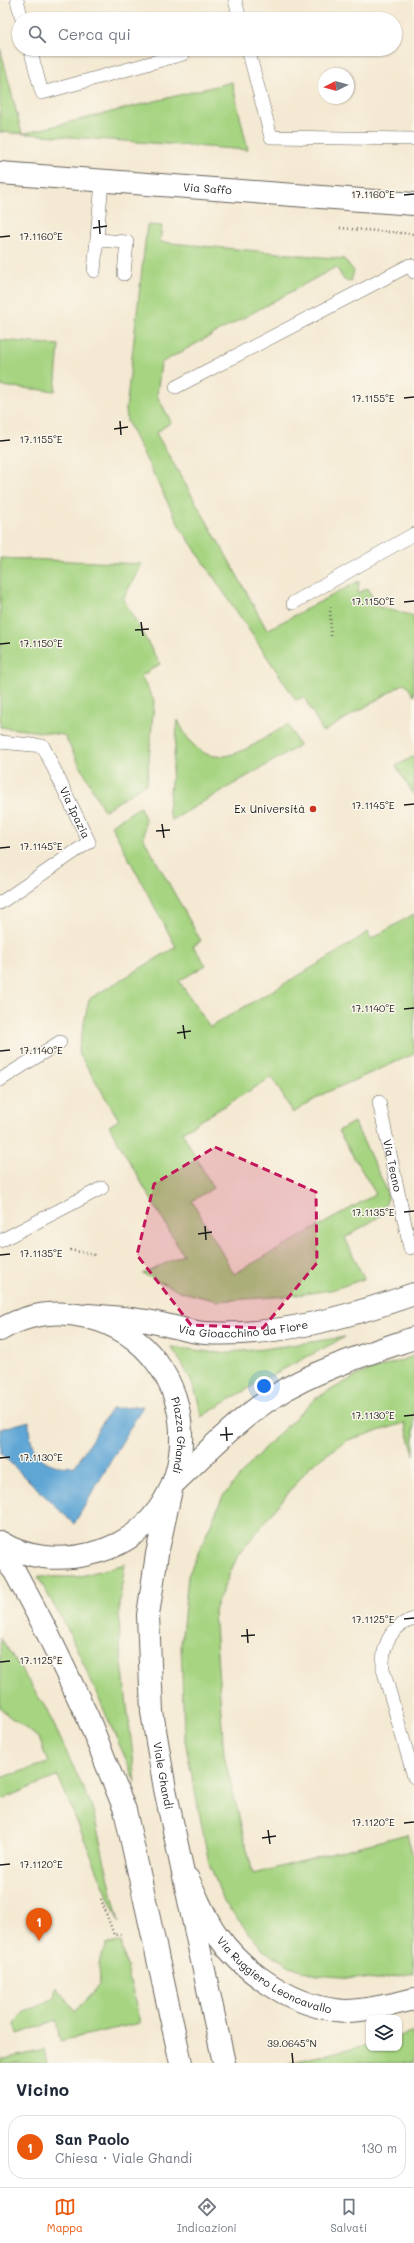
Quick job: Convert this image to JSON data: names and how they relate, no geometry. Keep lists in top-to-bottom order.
{
  "streets": {
    "main road": [
      "Via Saffo",
      "Via Gioacchino da Fiore",
      "Piazza Ghandi",
      "Viale Ghandi",
      "Via Ruggiero Leoncavallo"
    ],
    "lane": ["Via Ipazia", "Via Teano"]
  },
  "crossings": [
    ["Via Gioacchino da Fiore", "Piazza Ghandi"],
    ["Piazza Ghandi", "Viale Ghandi"],
    ["Viale Ghandi", "Via Ruggiero Leoncavallo"]
  ],
  "places": ["Ex Università"],
  "north": "left",
  "page": {
    "search": "Cerca qui",
    "pins": "1",
    "heading": "Vicino",
    "list": [
      {
        "mark": "1",
        "name": "San Paolo",
        "note": "Chiesa · Viale Ghandi",
        "value": "130 m"
      }
    ],
    "nav": ["Mappa", "Indicazioni", "Salvati"]
  },
  "coordinates": [
    "17.1160°E",
    "17.1155°E",
    "17.1150°E",
    "17.1145°E",
    "17.1140°E",
    "17.1135°E",
    "17.1130°E",
    "17.1125°E",
    "17.1120°E",
    "39.0645°N"
  ]
}
